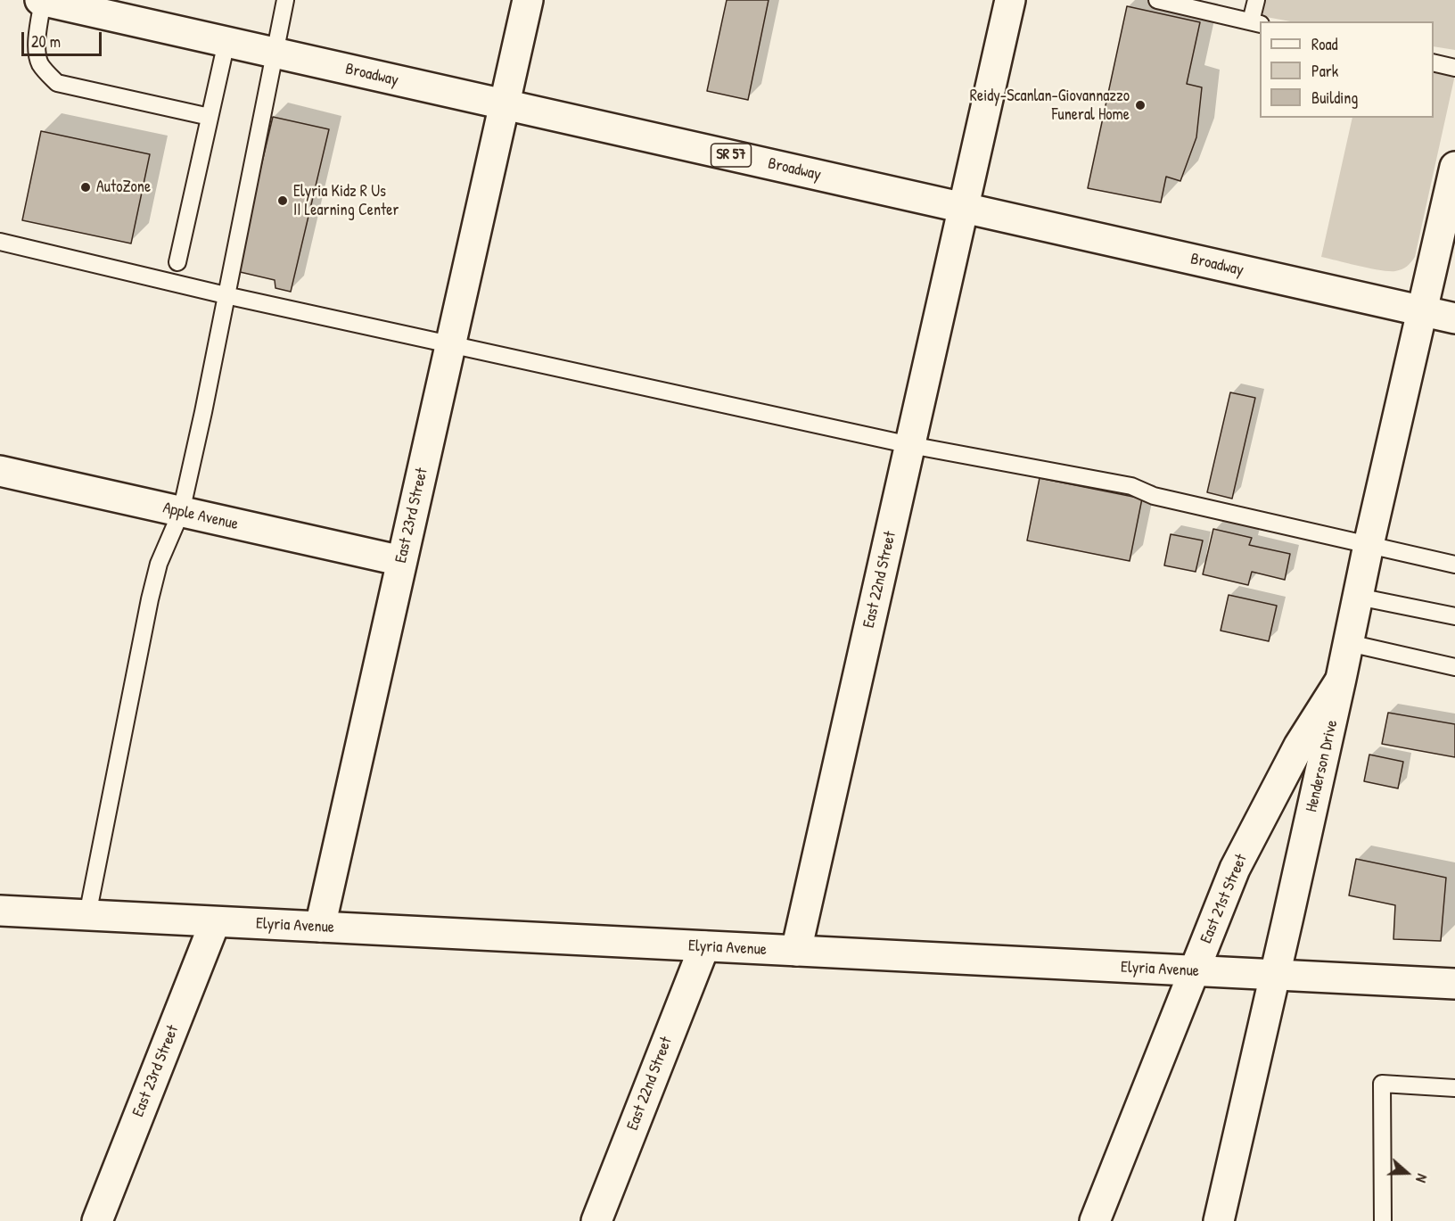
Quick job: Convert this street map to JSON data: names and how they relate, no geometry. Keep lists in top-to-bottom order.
{
  "streets": {
    "street": [
      "Broadway",
      "SR 57",
      "East 23rd Street",
      "Apple Avenue",
      "East 22nd Street",
      "Henderson Drive",
      "East 21st Street",
      "Elyria Avenue"
    ]
  },
  "crossings": [
    ["Broadway", "East 23rd Street"],
    ["Broadway", "East 22nd Street"],
    ["Broadway", "Henderson Drive"],
    ["East 23rd Street", "Apple Avenue"],
    ["East 23rd Street", "Elyria Avenue"],
    ["East 22nd Street", "Elyria Avenue"],
    ["Henderson Drive", "East 21st Street"],
    ["Henderson Drive", "Elyria Avenue"],
    ["East 21st Street", "Elyria Avenue"]
  ],
  "places": ["Reidy-Scanlan-Giovannazzo Funeral Home", "AutoZone", "Elyria Kidz R Us II Learning Center"],
  "legend": ["Road", "Park", "Building"],
  "scale_bar": "20 m",
  "north": "right"
}
